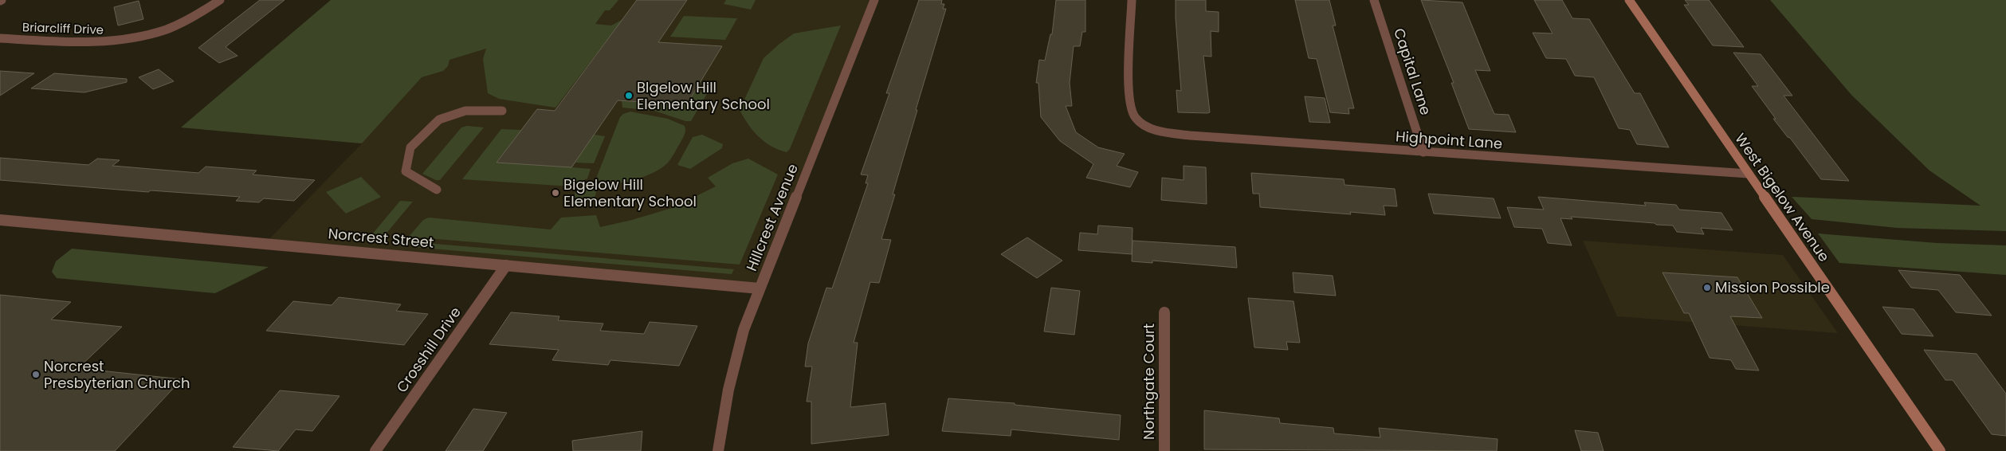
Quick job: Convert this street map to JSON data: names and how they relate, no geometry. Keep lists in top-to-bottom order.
{
  "streets": {
    "main road": ["West Bigelow Avenue"],
    "street": [
      "Briarcliff Drive",
      "Capital Lane",
      "Highpoint Lane",
      "Hillcrest Avenue",
      "Norcrest Street",
      "Crosshill Drive",
      "Northgate Court"
    ]
  },
  "crossings": [
    ["Capital Lane", "Highpoint Lane"],
    ["Highpoint Lane", "West Bigelow Avenue"],
    ["Hillcrest Avenue", "Norcrest Street"],
    ["Norcrest Street", "Crosshill Drive"]
  ],
  "places": [
    "BIgelow Hill Elementary School",
    "Bigelow Hill Elementary School",
    "Mission Possible",
    "Norcrest Presbyterian Church"
  ]
}
